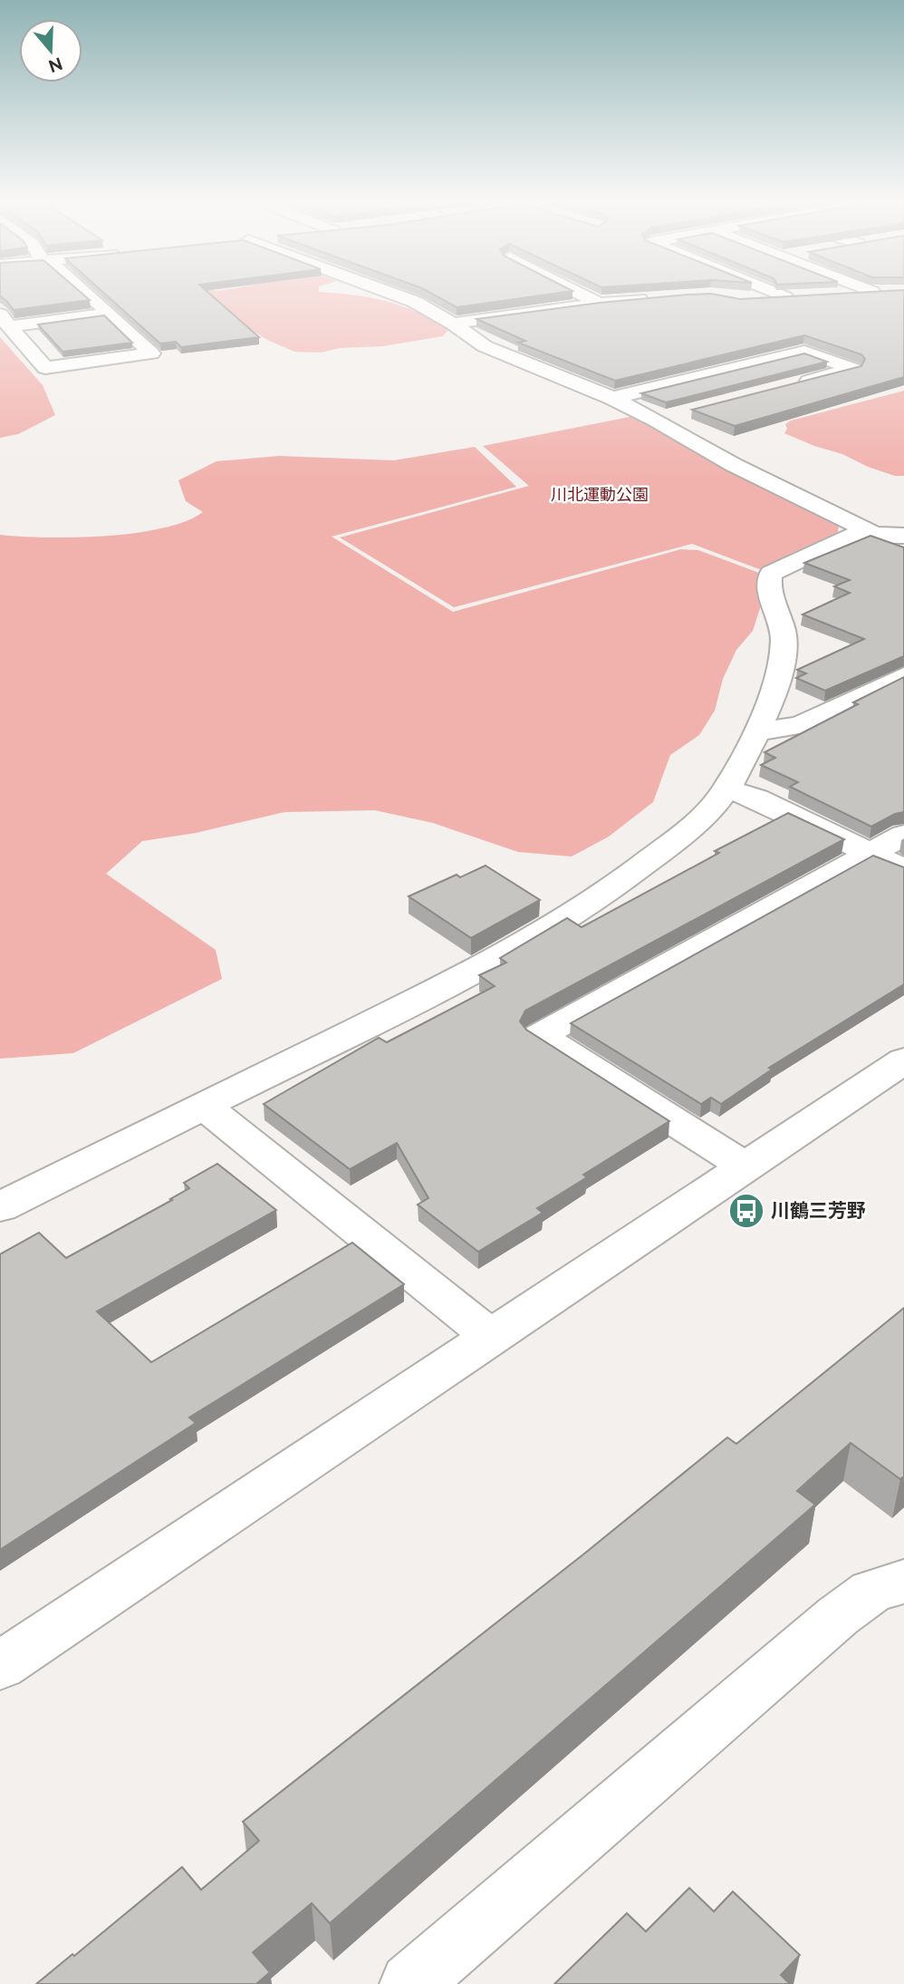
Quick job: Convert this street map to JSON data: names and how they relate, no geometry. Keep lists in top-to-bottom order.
{
  "parks": ["川北運動公園"],
  "places": {
    "bus stop": ["川鶴三芳野"]
  },
  "north": "bottom"
}
